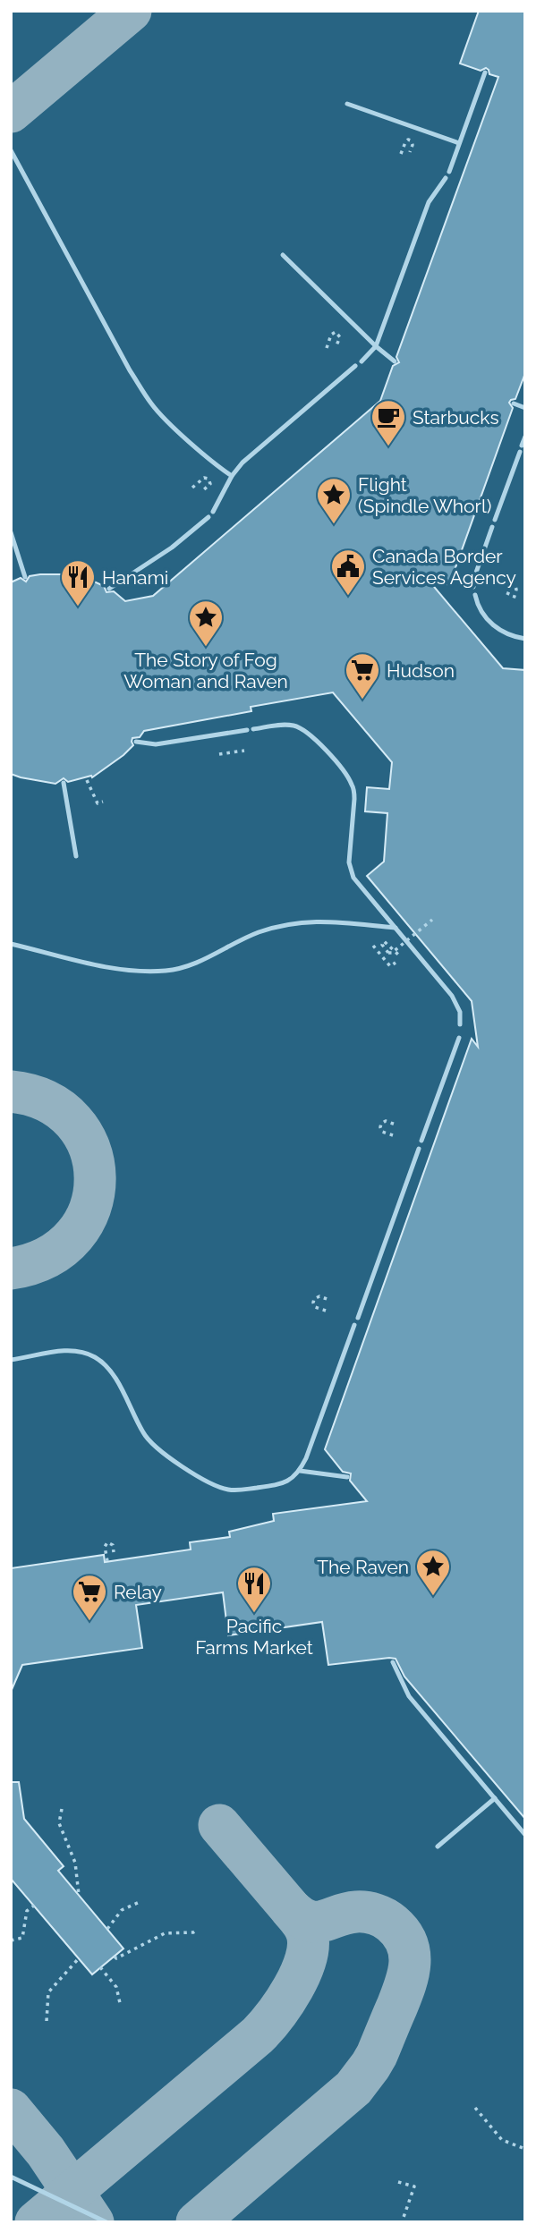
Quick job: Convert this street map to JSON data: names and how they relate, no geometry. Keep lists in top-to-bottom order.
{
  "places": {
    "cafe": ["Starbucks"],
    "place": ["Flight (Spindle Whorl)", "The Story of Fog Woman and Raven", "The Raven"],
    "public building": ["Canada Border Services Agency"],
    "restaurant": ["Hanami", "Pacific Farms Market"],
    "supermarket": ["Hudson", "Relay"]
  }
}
